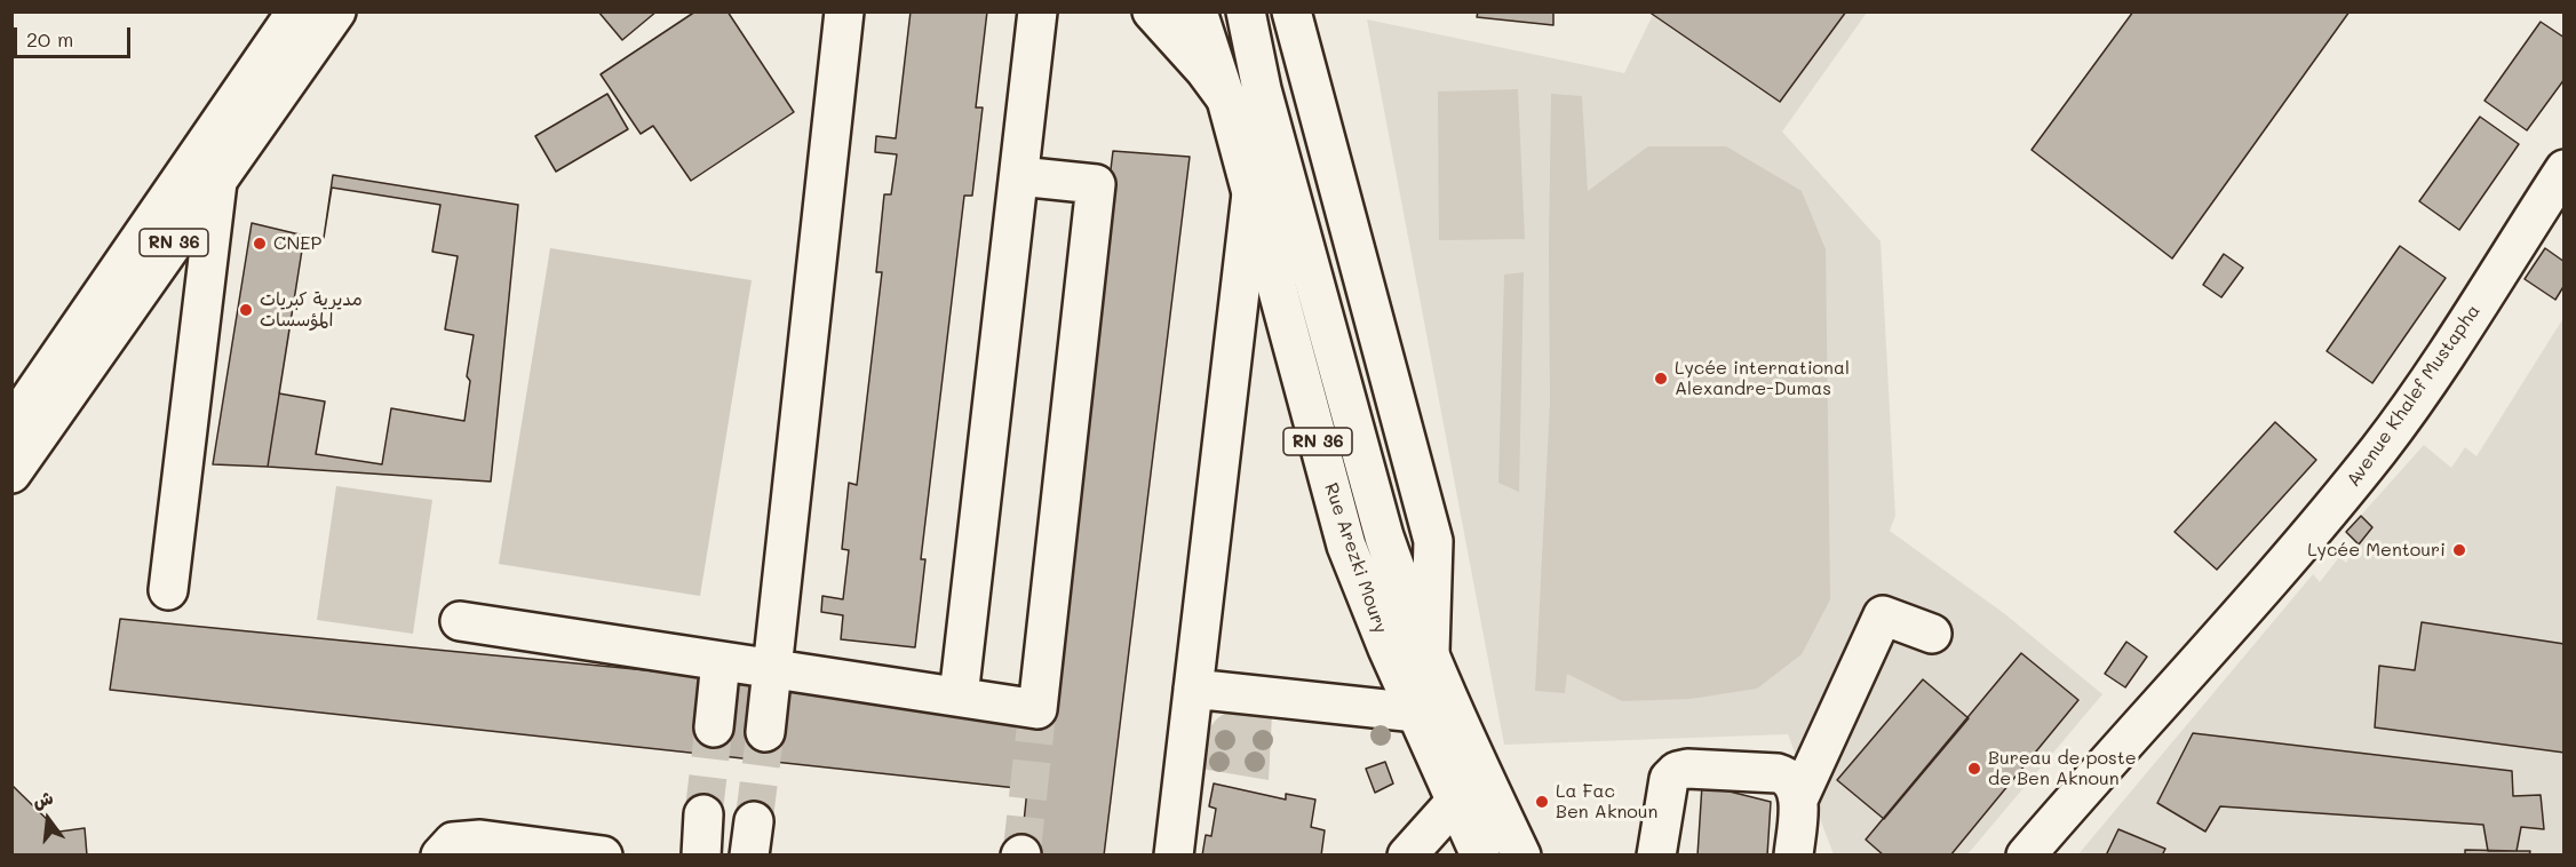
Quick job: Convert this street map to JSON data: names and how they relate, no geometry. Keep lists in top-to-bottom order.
{
  "streets": {
    "street": ["RN 36", "Avenue Khalef Mustapha", "Rue Arezki Moury"]
  },
  "places": [
    "CNEP",
    "مديرية كبريات المؤسسات",
    "Lycée international Alexandre-Dumas",
    "Lycée Mentouri",
    "Bureau de poste de Ben Aknoun",
    "La Fac Ben Aknoun"
  ],
  "scale_bar": "20 m",
  "north": "top"
}
